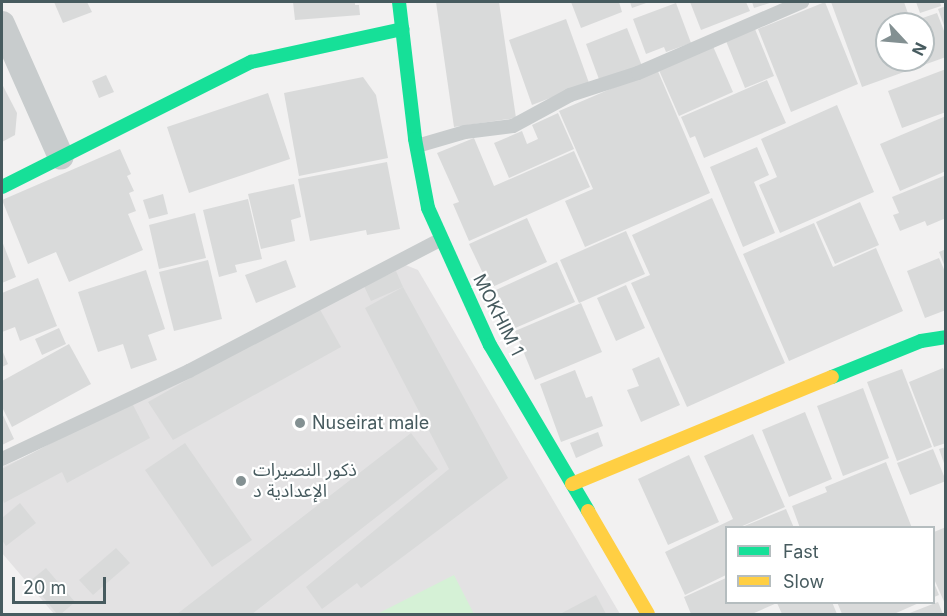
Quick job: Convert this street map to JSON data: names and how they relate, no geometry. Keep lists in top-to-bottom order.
{
  "streets": {
    "street": ["MOKHIM 1"]
  },
  "places": ["Nuseirat male", "ذكور النصيرات الإعدادية د"],
  "legend": ["Fast", "Slow"],
  "scale_bar": "20 m",
  "north": "bottom right"
}
